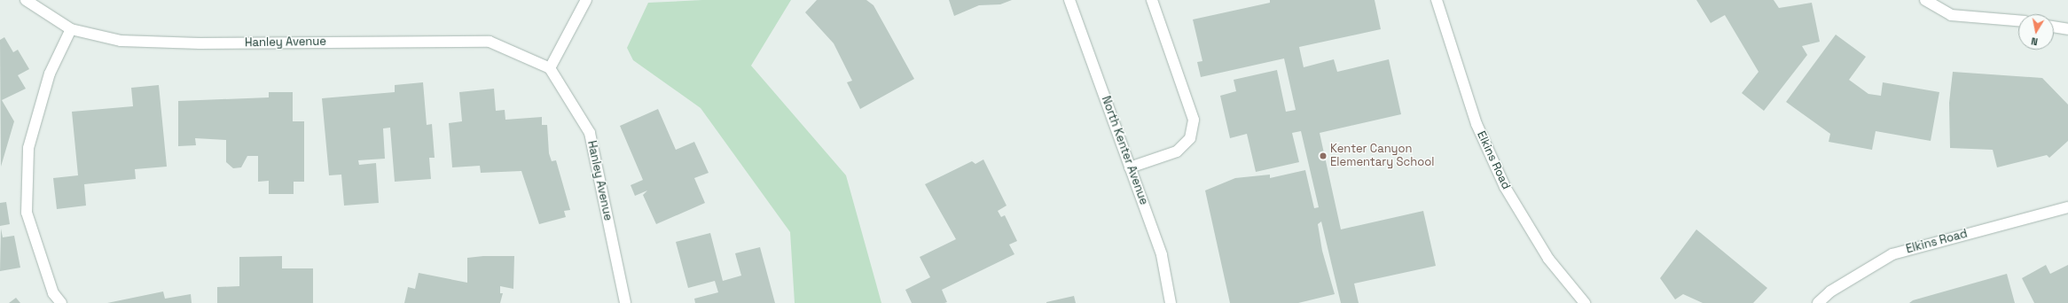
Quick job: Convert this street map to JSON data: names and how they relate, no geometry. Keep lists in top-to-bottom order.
{
  "streets": {
    "street": ["Hanley Avenue", "North Kenter Avenue", "Elkins Road"]
  },
  "places": ["Kenter Canyon Elementary School"],
  "north": "bottom"
}
